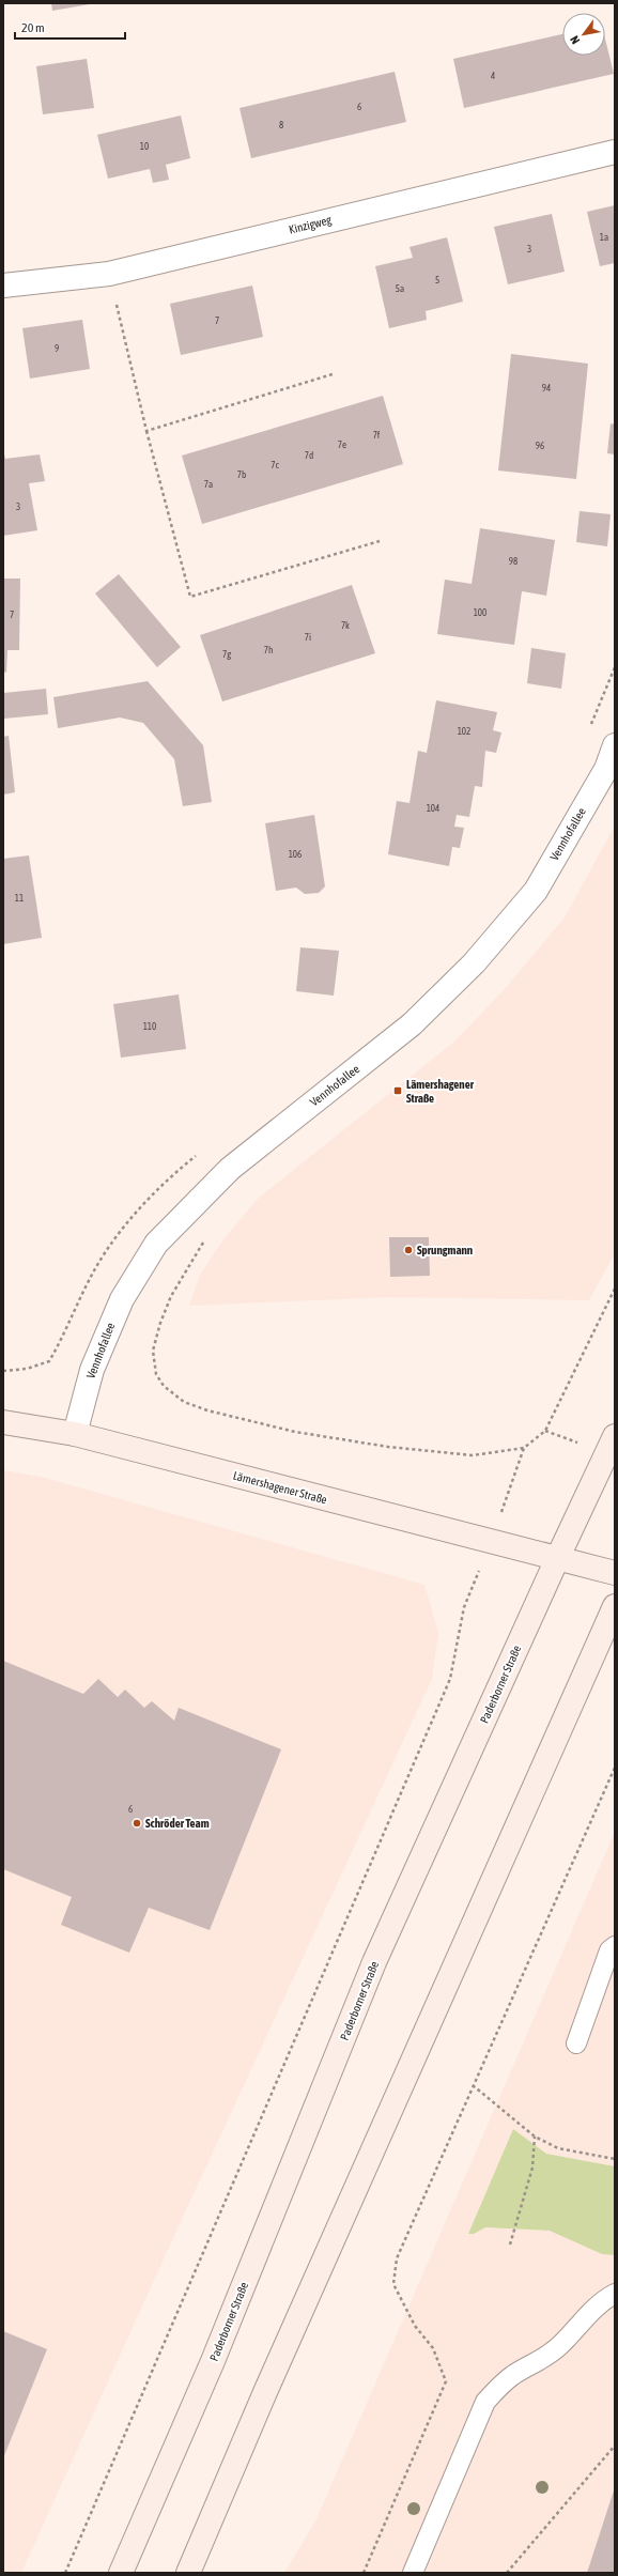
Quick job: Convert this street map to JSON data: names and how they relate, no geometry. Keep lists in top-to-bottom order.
{
  "streets": {
    "main road": ["Lämershagener Straße", "Paderborner Straße"],
    "street": ["Kinzigweg", "Vennhofallee"]
  },
  "crossings": [
    ["Vennhofallee", "Lämershagener Straße"],
    ["Lämershagener Straße", "Paderborner Straße"]
  ],
  "places": {
    "transit": ["Lämershagener Straße"],
    "other": ["Sprungmann", "Schröder Team"]
  },
  "house_numbers": [
    "4",
    "6",
    "8",
    "10",
    "1a",
    "3",
    "5",
    "5a",
    "7",
    "9",
    "94",
    "7f",
    "7e",
    "96",
    "7d",
    "7c",
    "7b",
    "7a",
    "3",
    "98",
    "100",
    "7",
    "7k",
    "7i",
    "7h",
    "7g",
    "102",
    "104",
    "106",
    "11",
    "110",
    "6"
  ],
  "scale_bar": "20 m",
  "north": "bottom left"
}
